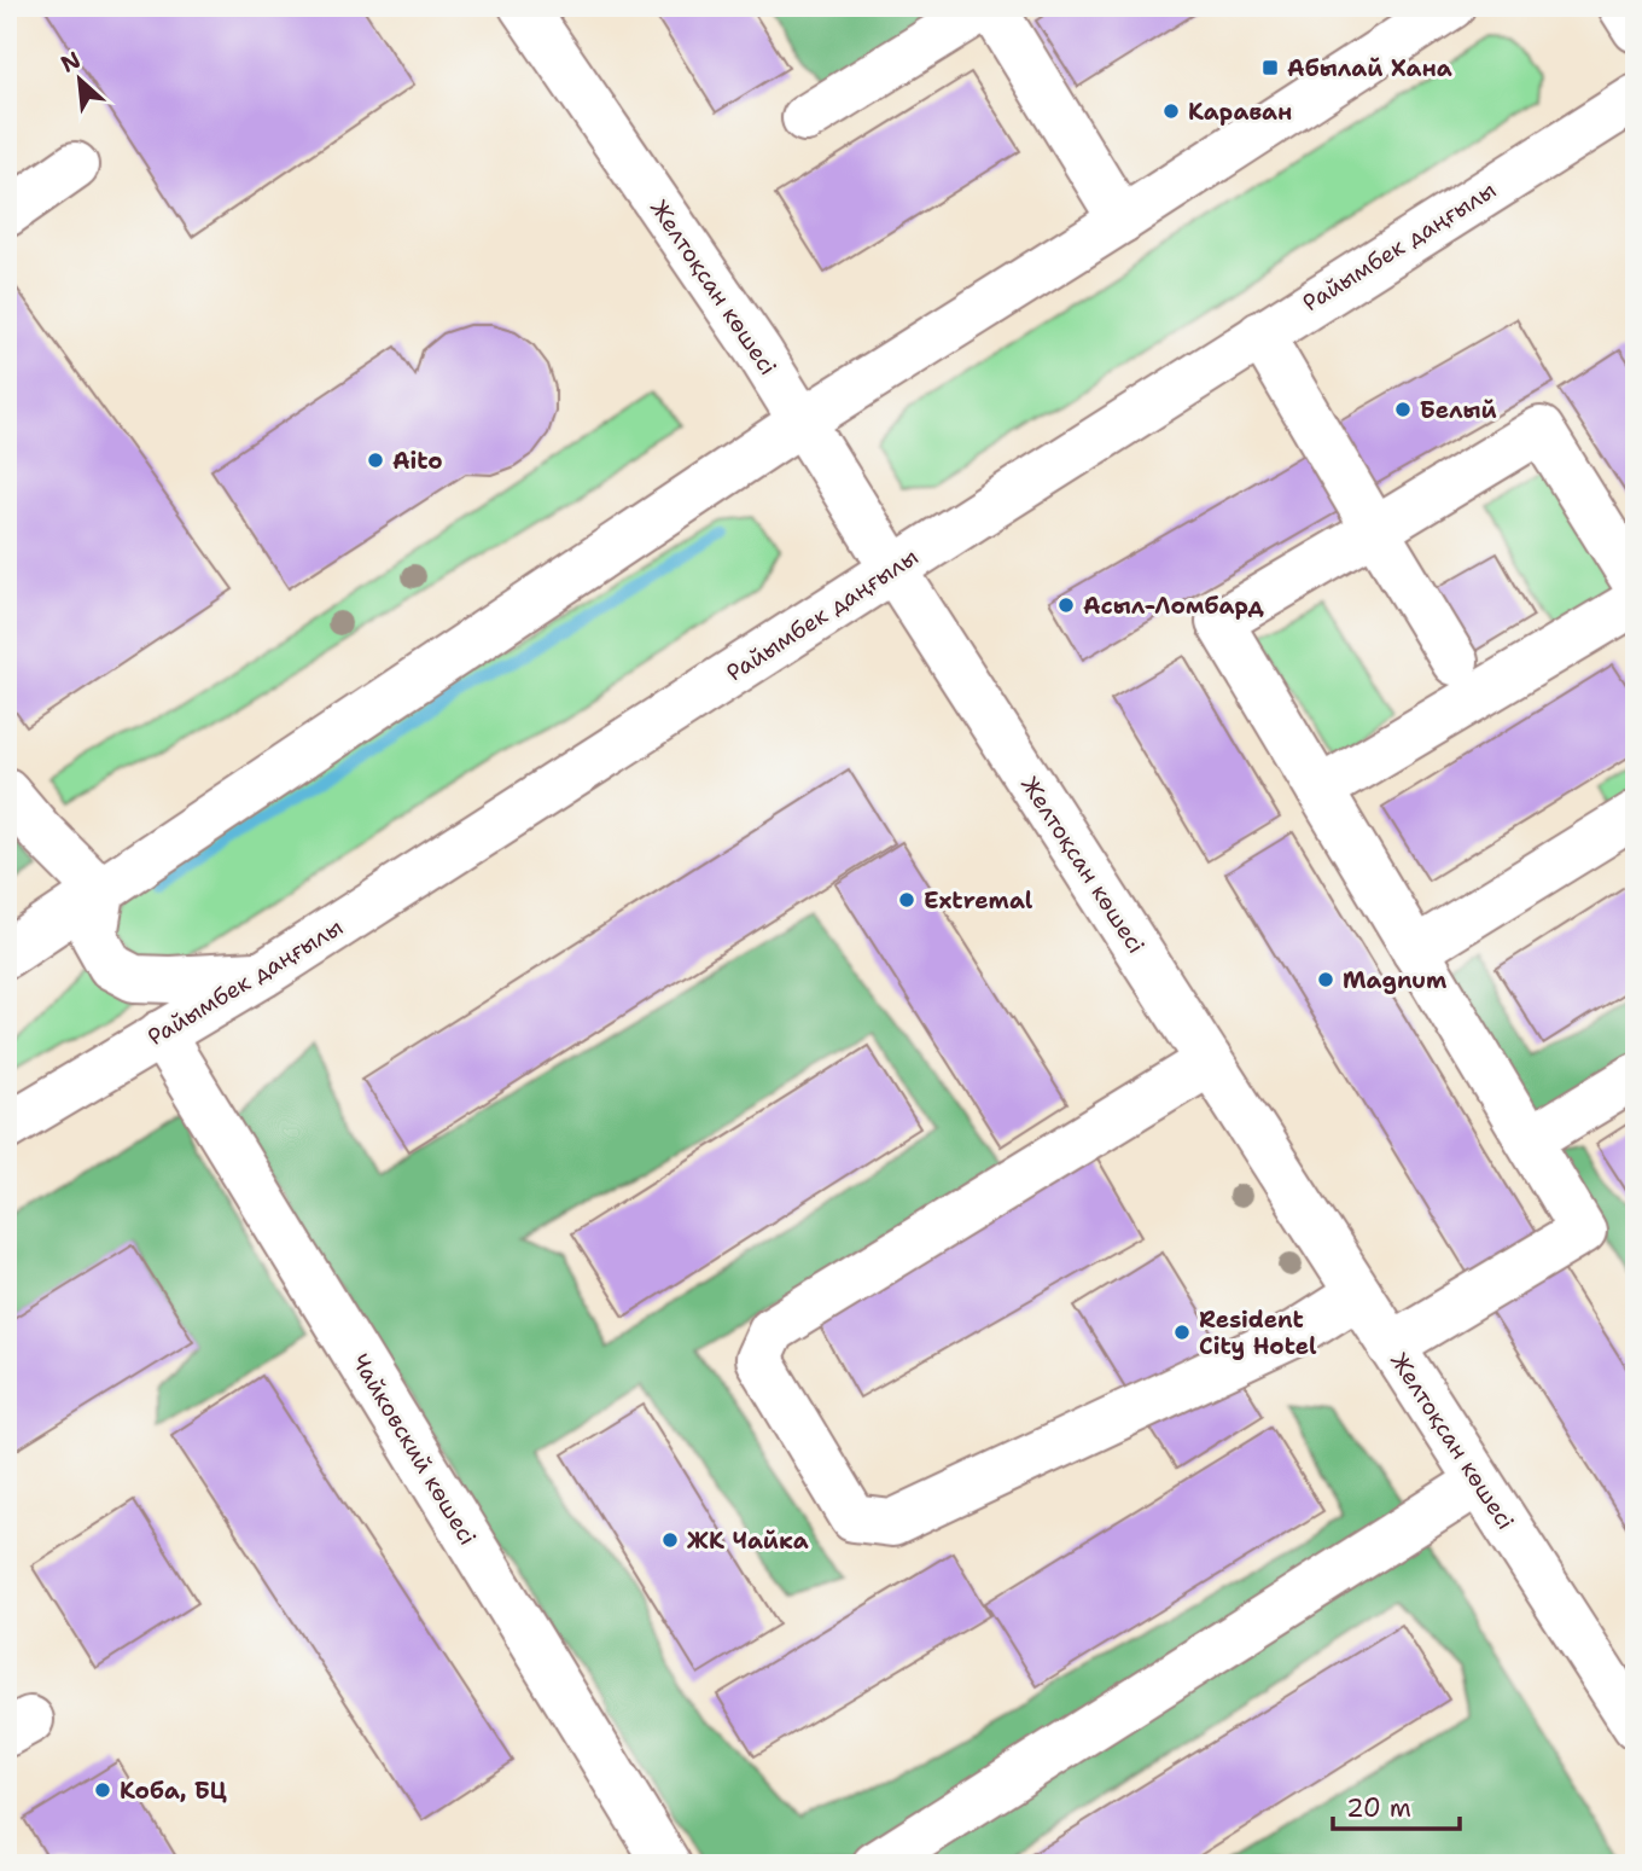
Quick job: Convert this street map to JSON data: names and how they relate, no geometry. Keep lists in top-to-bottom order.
{
  "streets": {
    "main road": ["Райымбек даңғылы", "Желтоқсан көшесі", "Чайковский көшесі"]
  },
  "crossings": [
    ["Райымбек даңғылы", "Желтоқсан көшесі"],
    ["Райымбек даңғылы", "Чайковский көшесі"]
  ],
  "places": {
    "transit": ["Абылай Хана"],
    "other": [
      "Караван",
      "Белый",
      "Aito",
      "Асыл-Ломбард",
      "Extremal",
      "Magnum",
      "Resident City Hotel",
      "ЖК Чайка",
      "Коба, БЦ"
    ]
  },
  "scale_bar": "20 m",
  "north": "top left"
}
